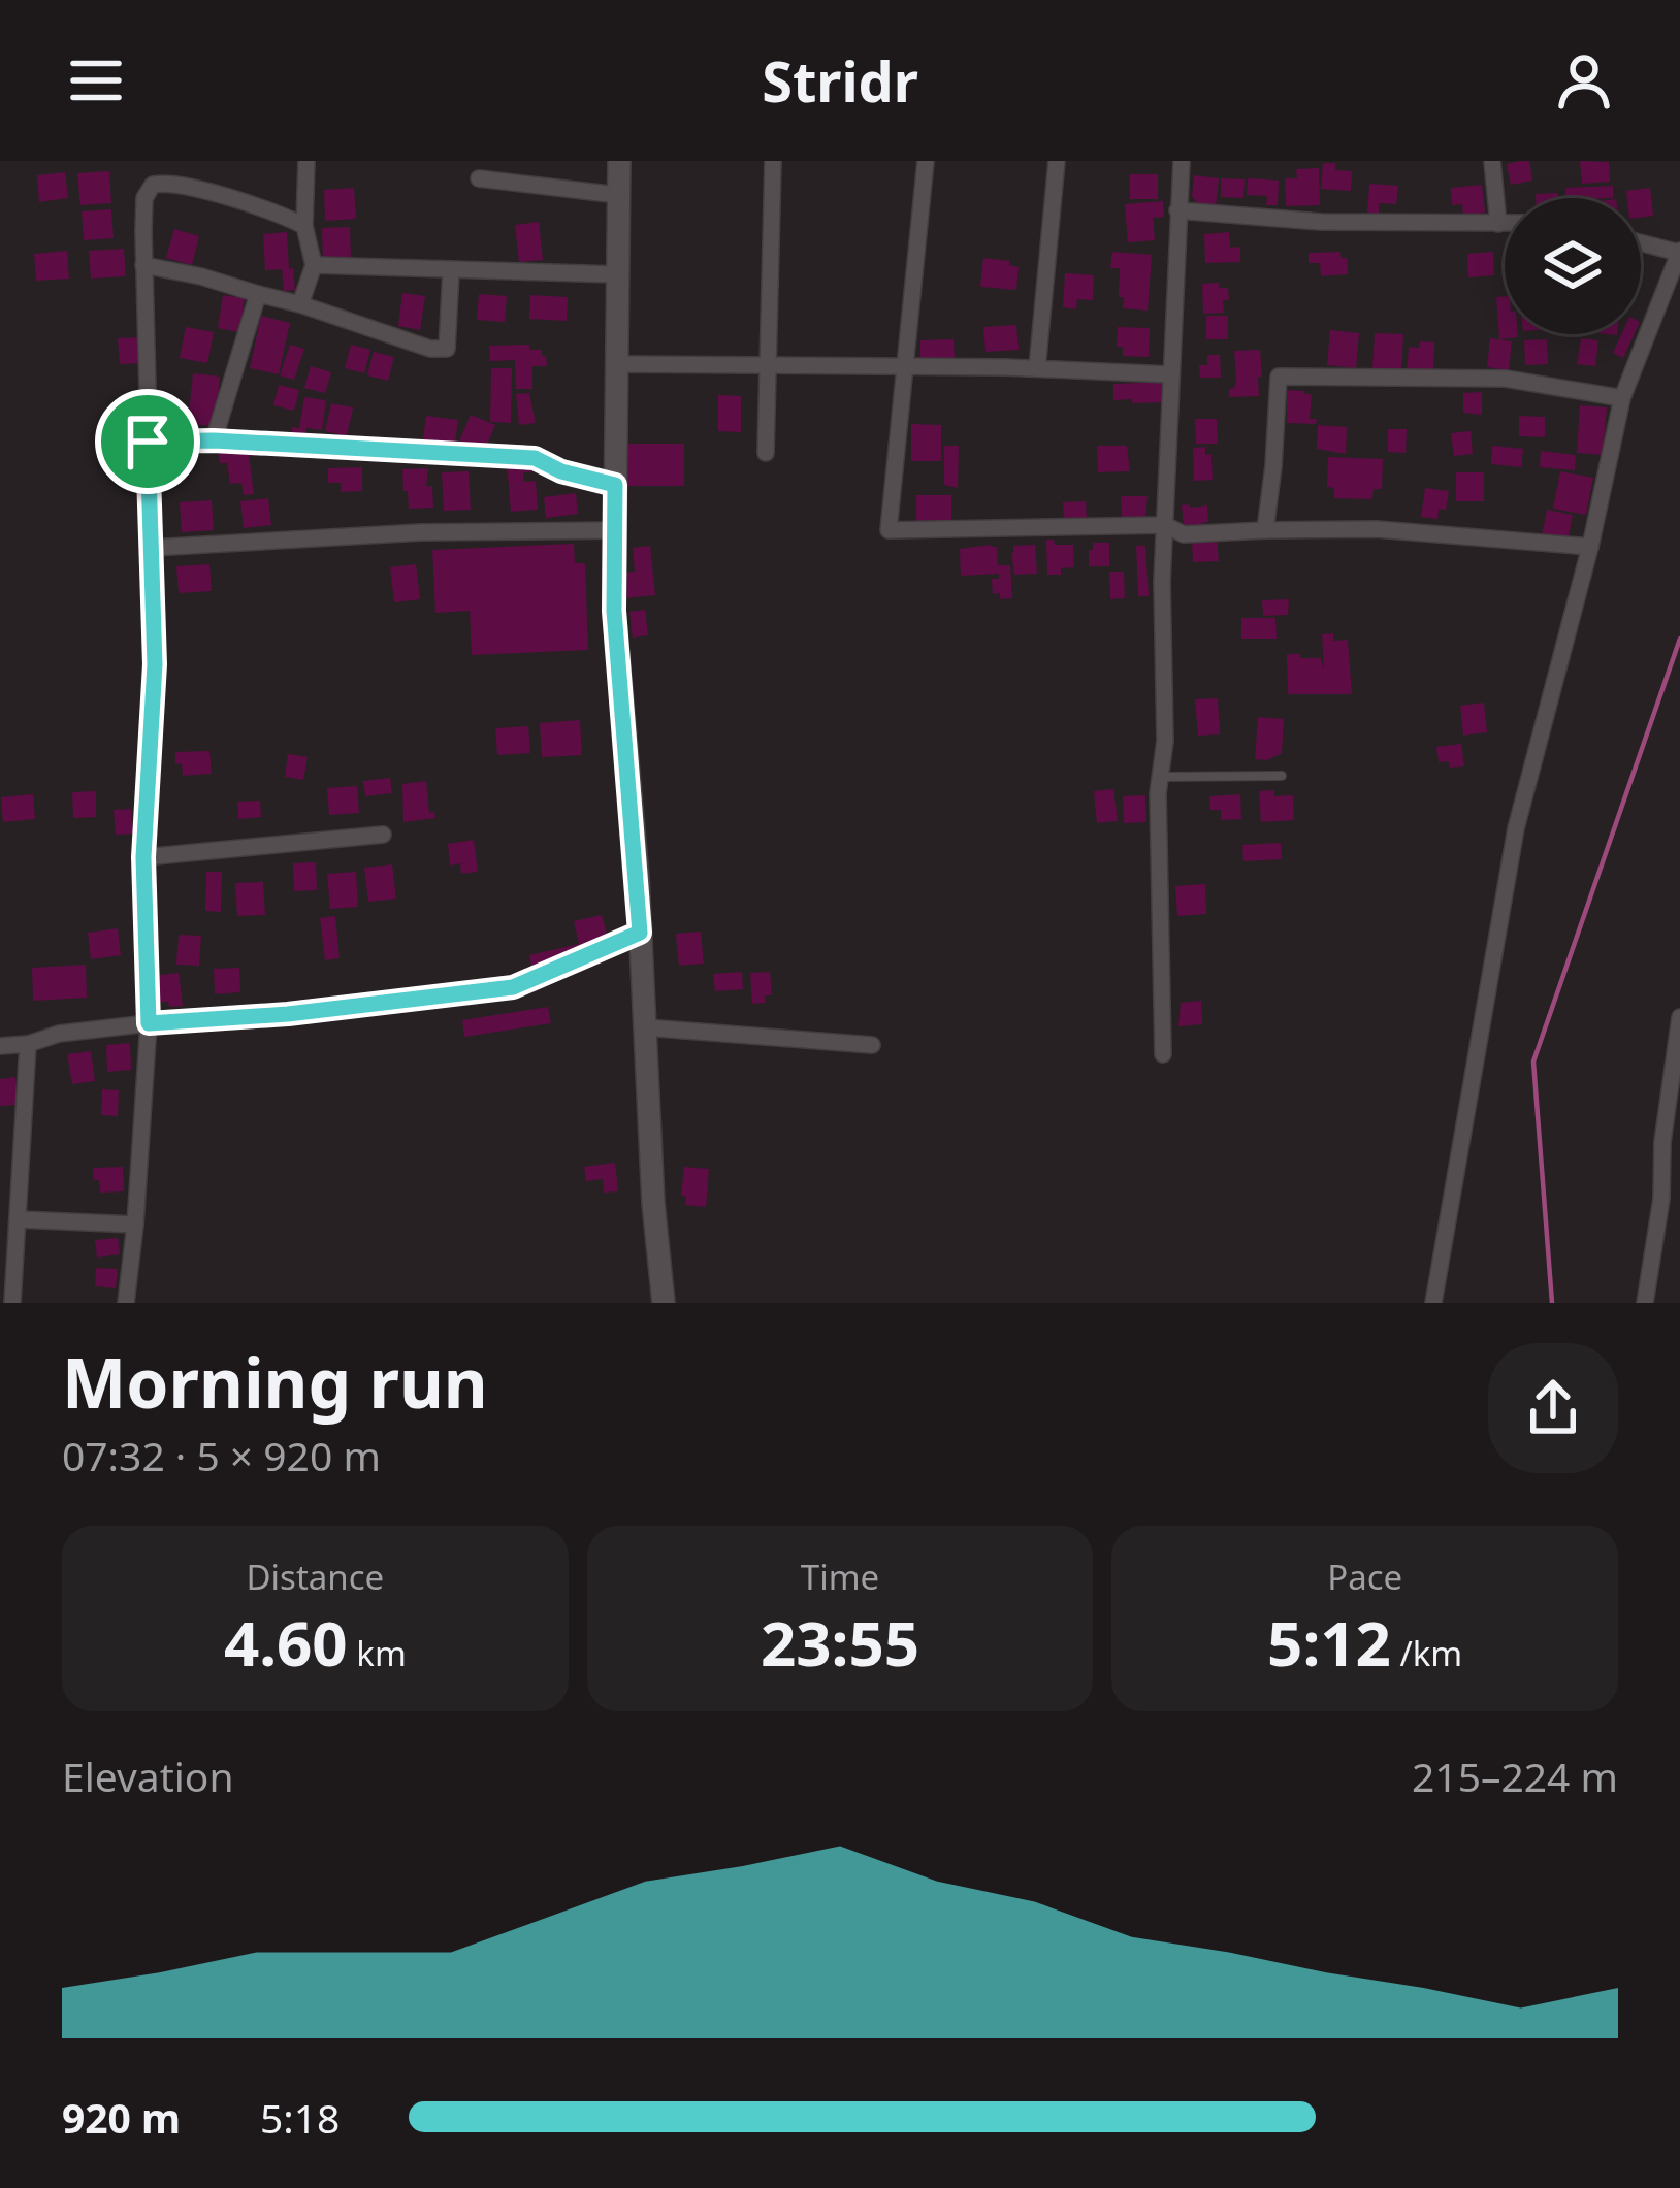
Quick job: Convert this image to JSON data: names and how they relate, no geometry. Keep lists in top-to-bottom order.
{
  "page": {
    "header": "Stridr",
    "heading": ["Morning run", "07:32 · 5 × 920 m"],
    "stats": [
      ["Distance", "4.60 km"],
      ["Time", "23:55"],
      ["Pace", "5:12 /km"]
    ],
    "chart": ["Elevation", "215–224 m"],
    "list": [
      {
        "name": "920 m",
        "note": "5:18"
      }
    ]
  }
}
